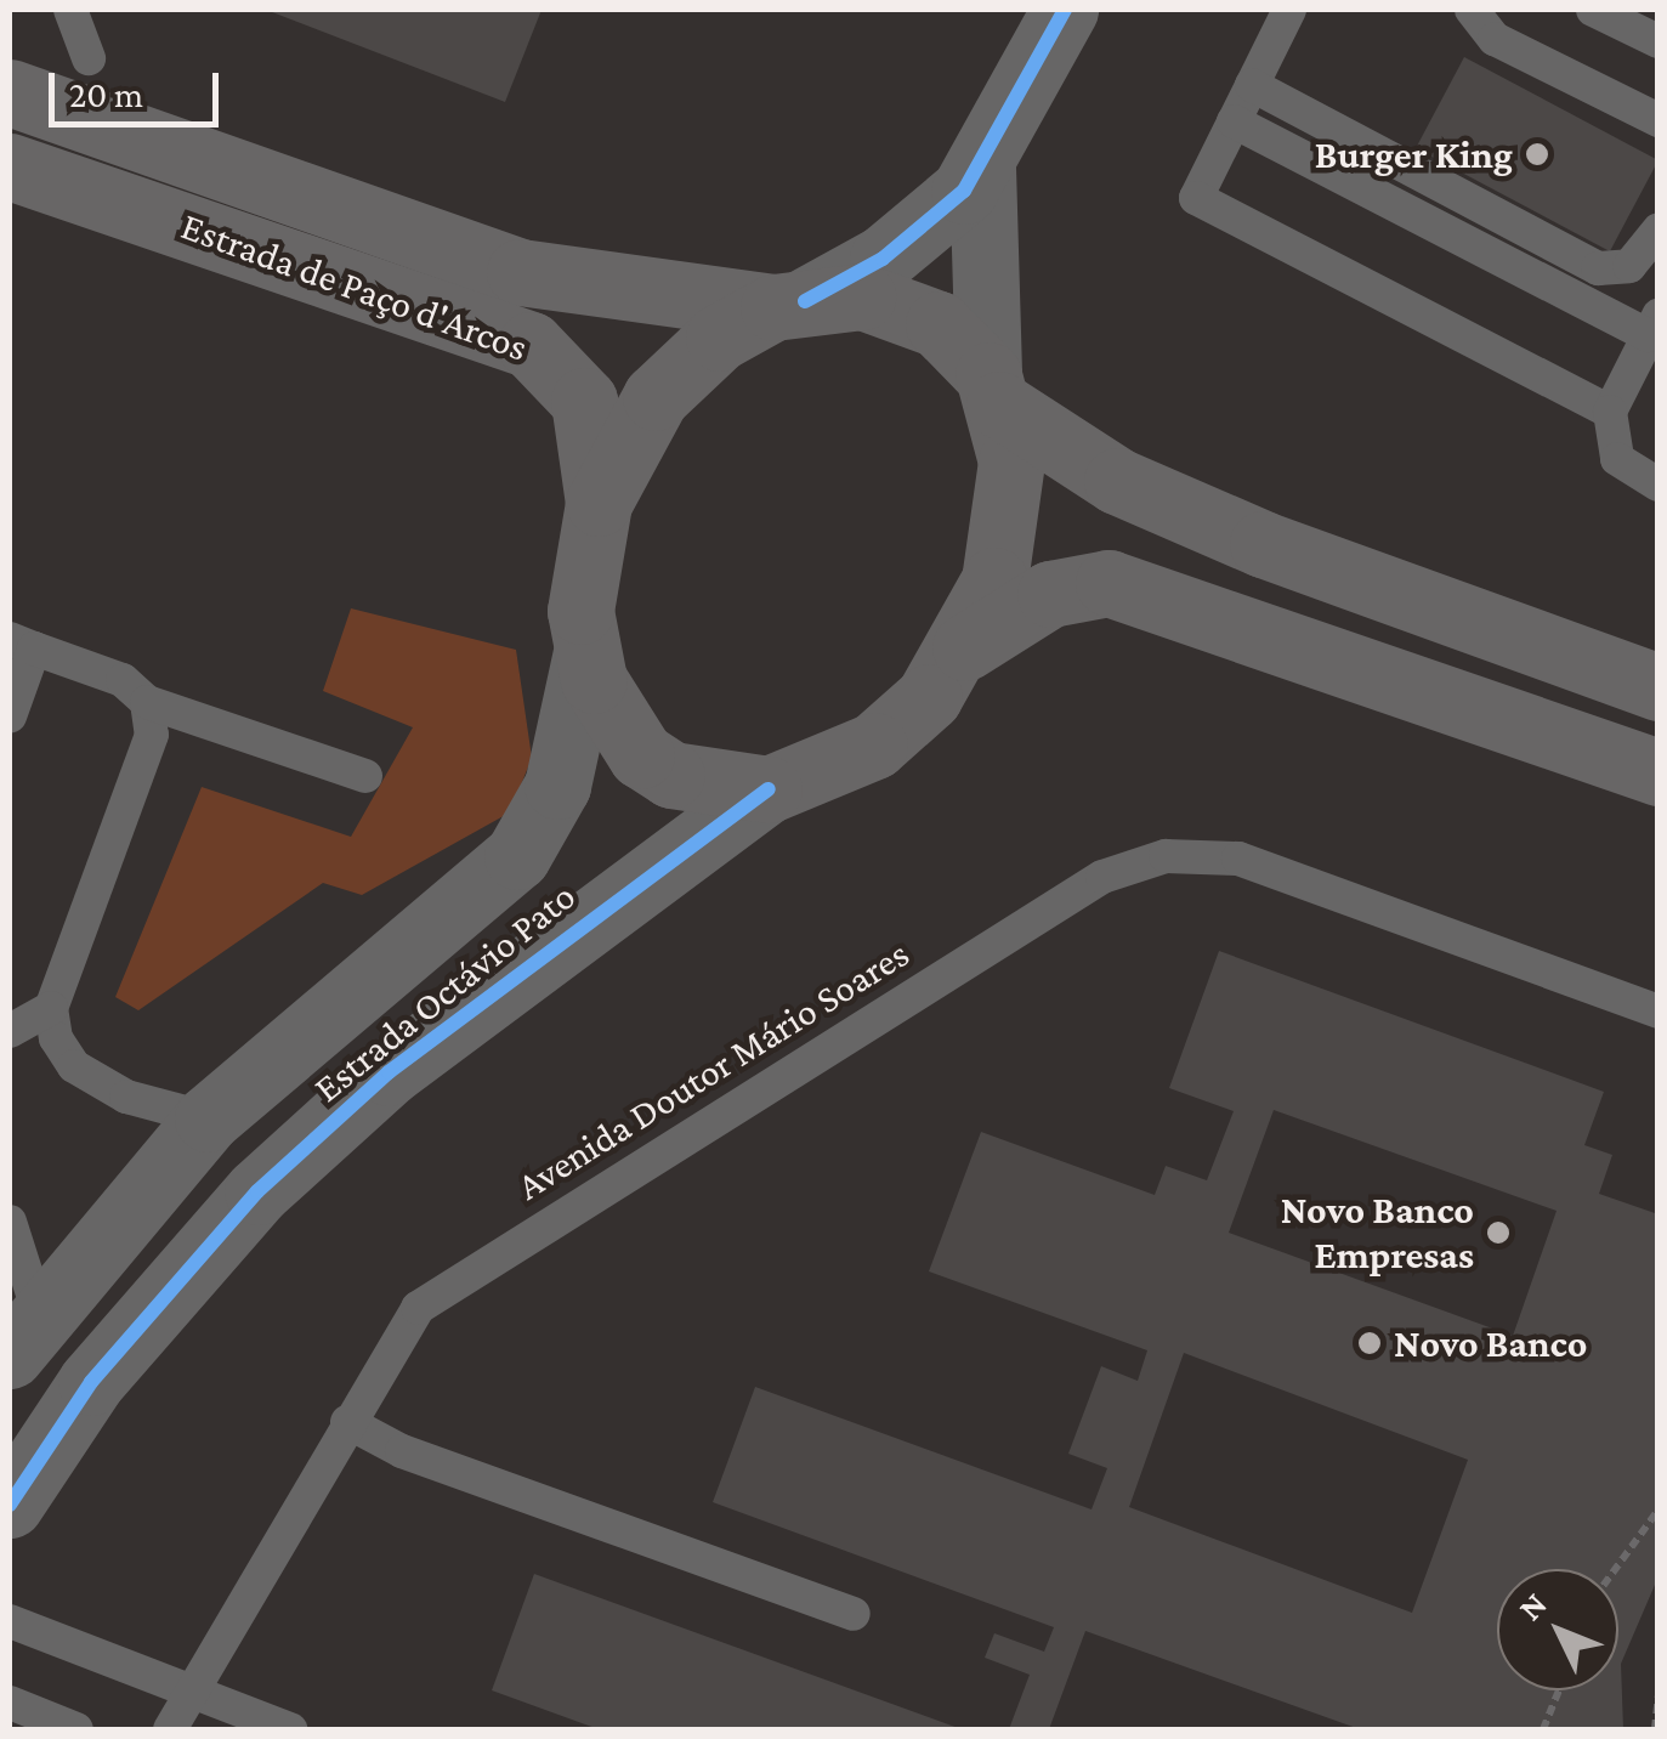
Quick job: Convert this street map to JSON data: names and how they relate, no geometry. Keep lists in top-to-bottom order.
{
  "streets": {
    "main road": ["Estrada de Paço d'Arcos"],
    "street": ["Estrada Octávio Pato"],
    "lane": ["Avenida Doutor Mário Soares"]
  },
  "places": ["Burger King", "Novo Banco Empresas", "Novo Banco"],
  "scale_bar": "20 m",
  "north": "top left"
}
